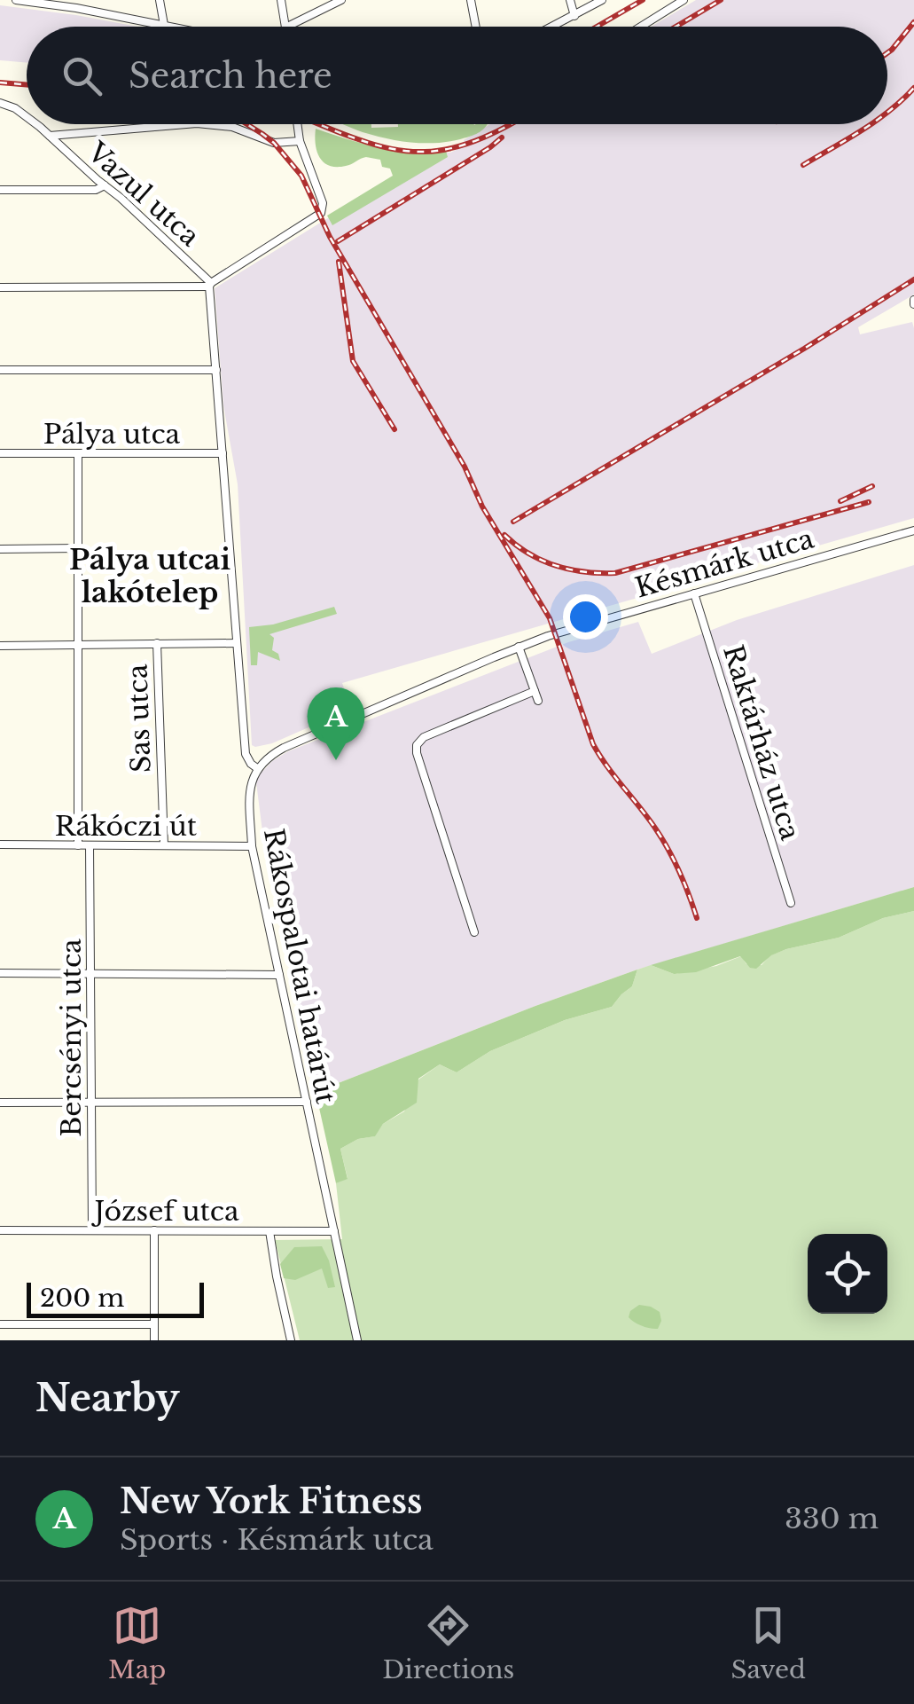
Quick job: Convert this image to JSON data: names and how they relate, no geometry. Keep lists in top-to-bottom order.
{
  "streets": {
    "street": [
      "Vazul utca",
      "Pálya utca",
      "Késmárk utca",
      "Sas utca",
      "Raktárház utca",
      "Rákóczi út",
      "Rákospalotai határút",
      "Bercsényi utca",
      "József utca"
    ]
  },
  "crossings": [
    ["Vazul utca", "Rákospalotai határút"],
    ["Pálya utca", "Rákospalotai határút"],
    ["Késmárk utca", "Raktárház utca"],
    ["Késmárk utca", "Rákospalotai határút"],
    ["Sas utca", "Rákóczi út"],
    ["Rákóczi út", "Rákospalotai határút"],
    ["Rákóczi út", "Bercsényi utca"],
    ["Rákospalotai határút", "József utca"],
    ["Bercsényi utca", "József utca"]
  ],
  "districts": ["Pálya utcai lakótelep"],
  "scale_bar": "200 m",
  "page": {
    "search": "Search here",
    "pins": "A",
    "scale": "200 m",
    "heading": "Nearby",
    "list": [
      {
        "mark": "A",
        "name": "New York Fitness",
        "note": "Sports · Késmárk utca",
        "value": "330 m"
      }
    ],
    "nav": ["Map", "Directions", "Saved"]
  }
}
